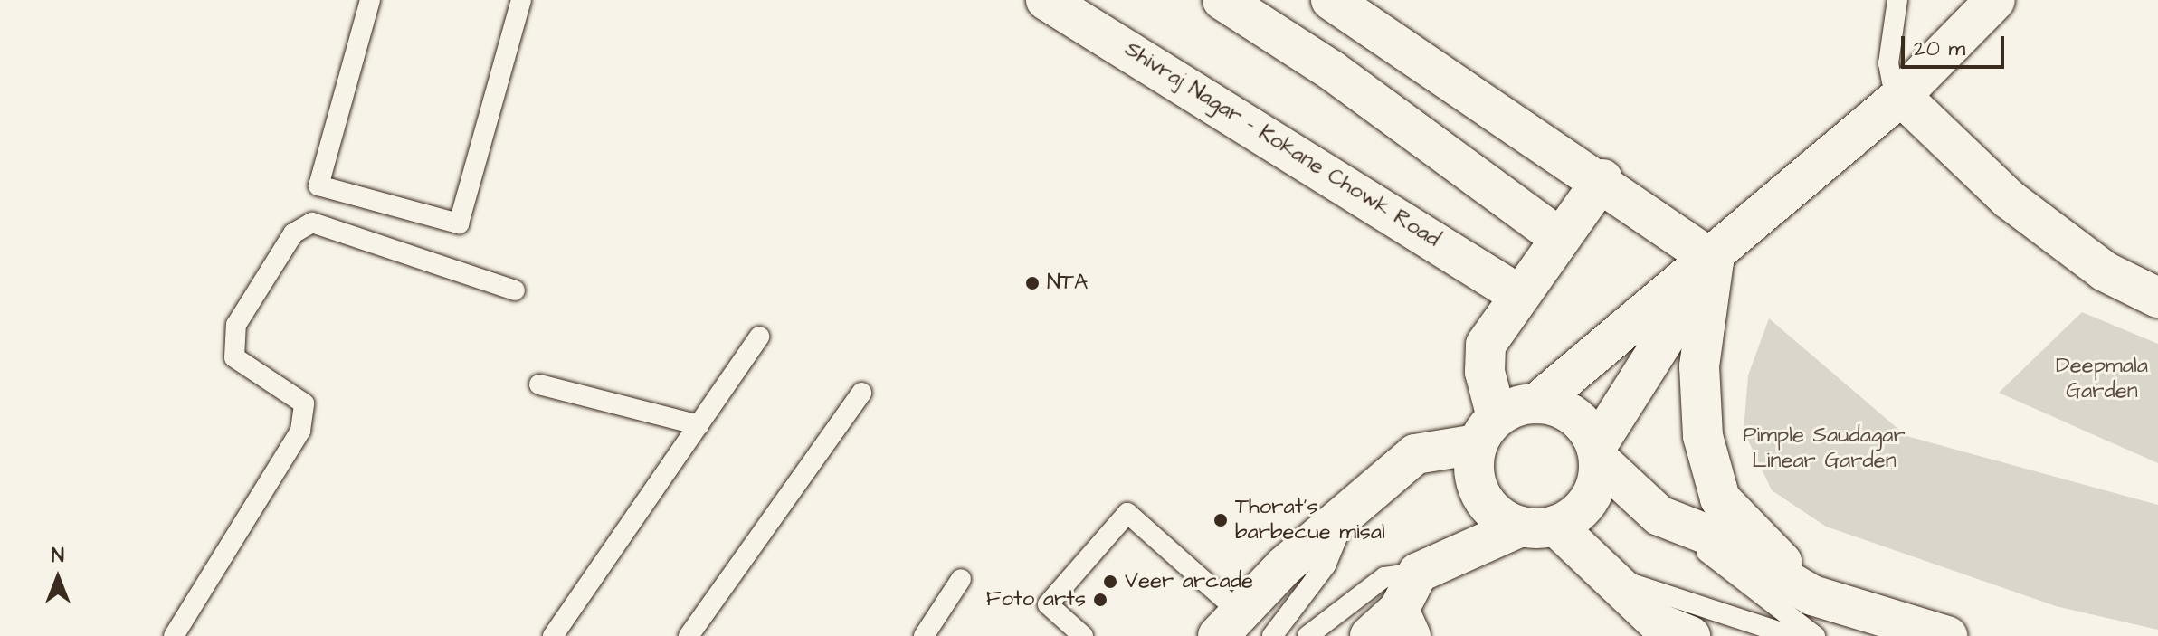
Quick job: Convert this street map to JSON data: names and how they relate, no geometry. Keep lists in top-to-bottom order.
{
  "streets": {
    "street": ["Shivraj Nagar - Kokane Chowk Road"]
  },
  "parks": ["Deepmala Garden", "Pimple Saudagar Linear Garden"],
  "places": [
    "NTA",
    "Thorat’s barbecue misal",
    "Veer arcade",
    "Foto arts"
  ],
  "scale_bar": "20 m",
  "north": "top"
}
